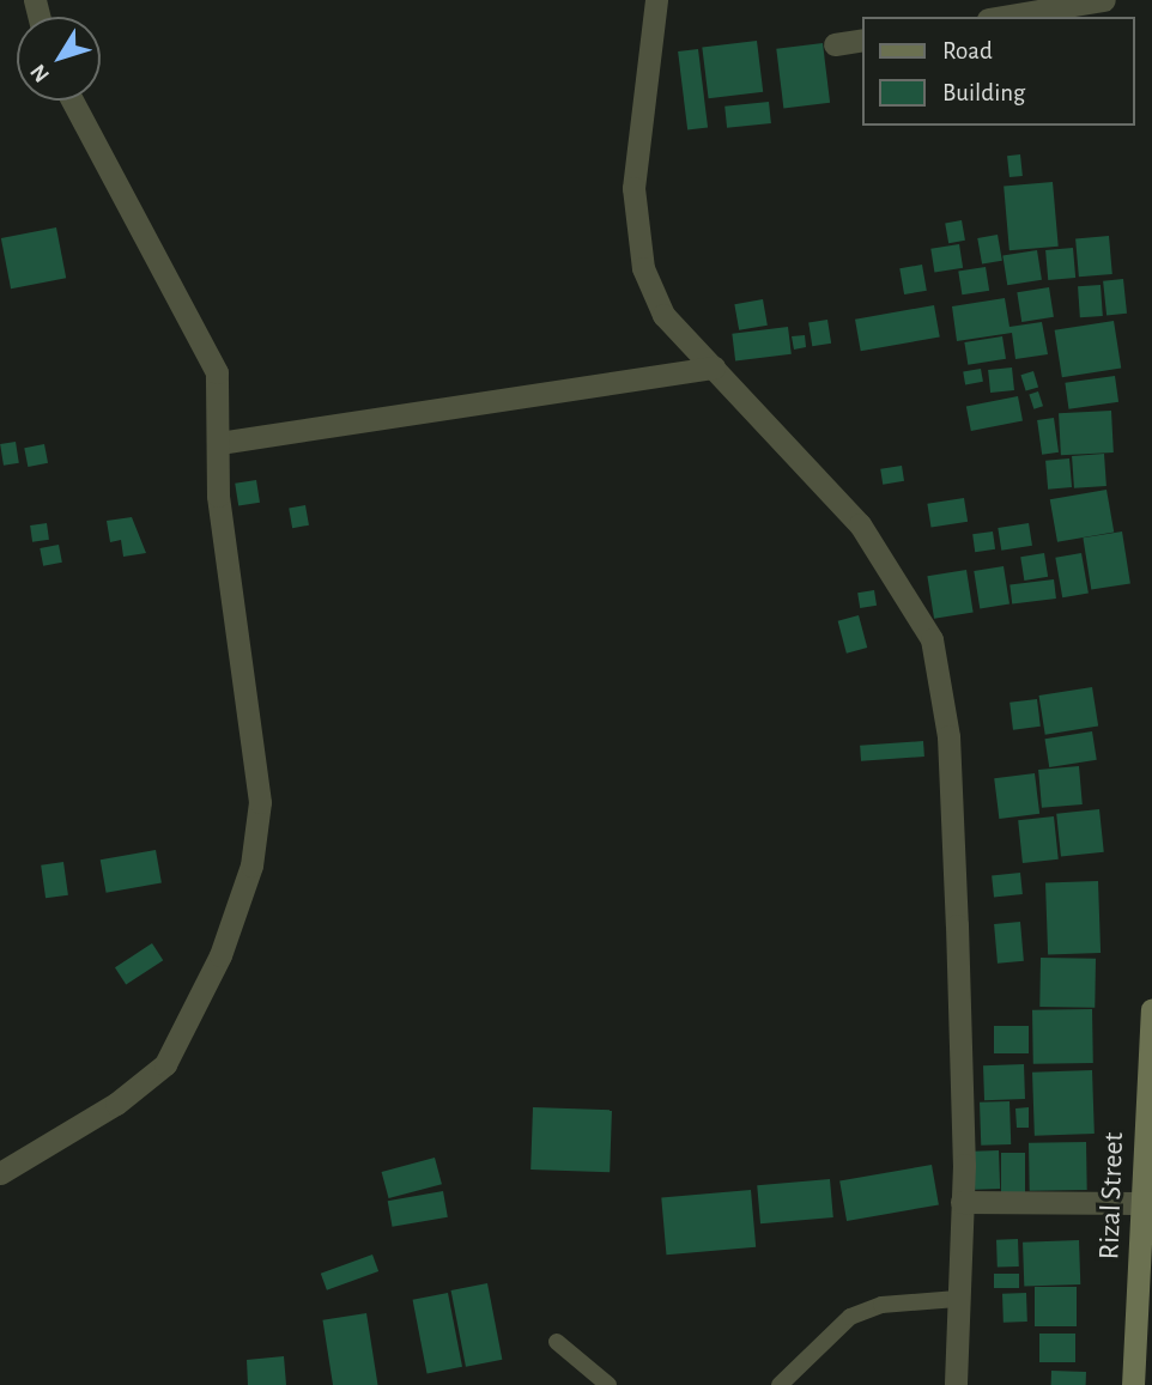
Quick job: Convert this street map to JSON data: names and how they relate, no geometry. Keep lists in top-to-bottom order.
{
  "streets": {
    "main road": ["Rizal Street"]
  },
  "legend": ["Road", "Building"],
  "north": "bottom left"
}
